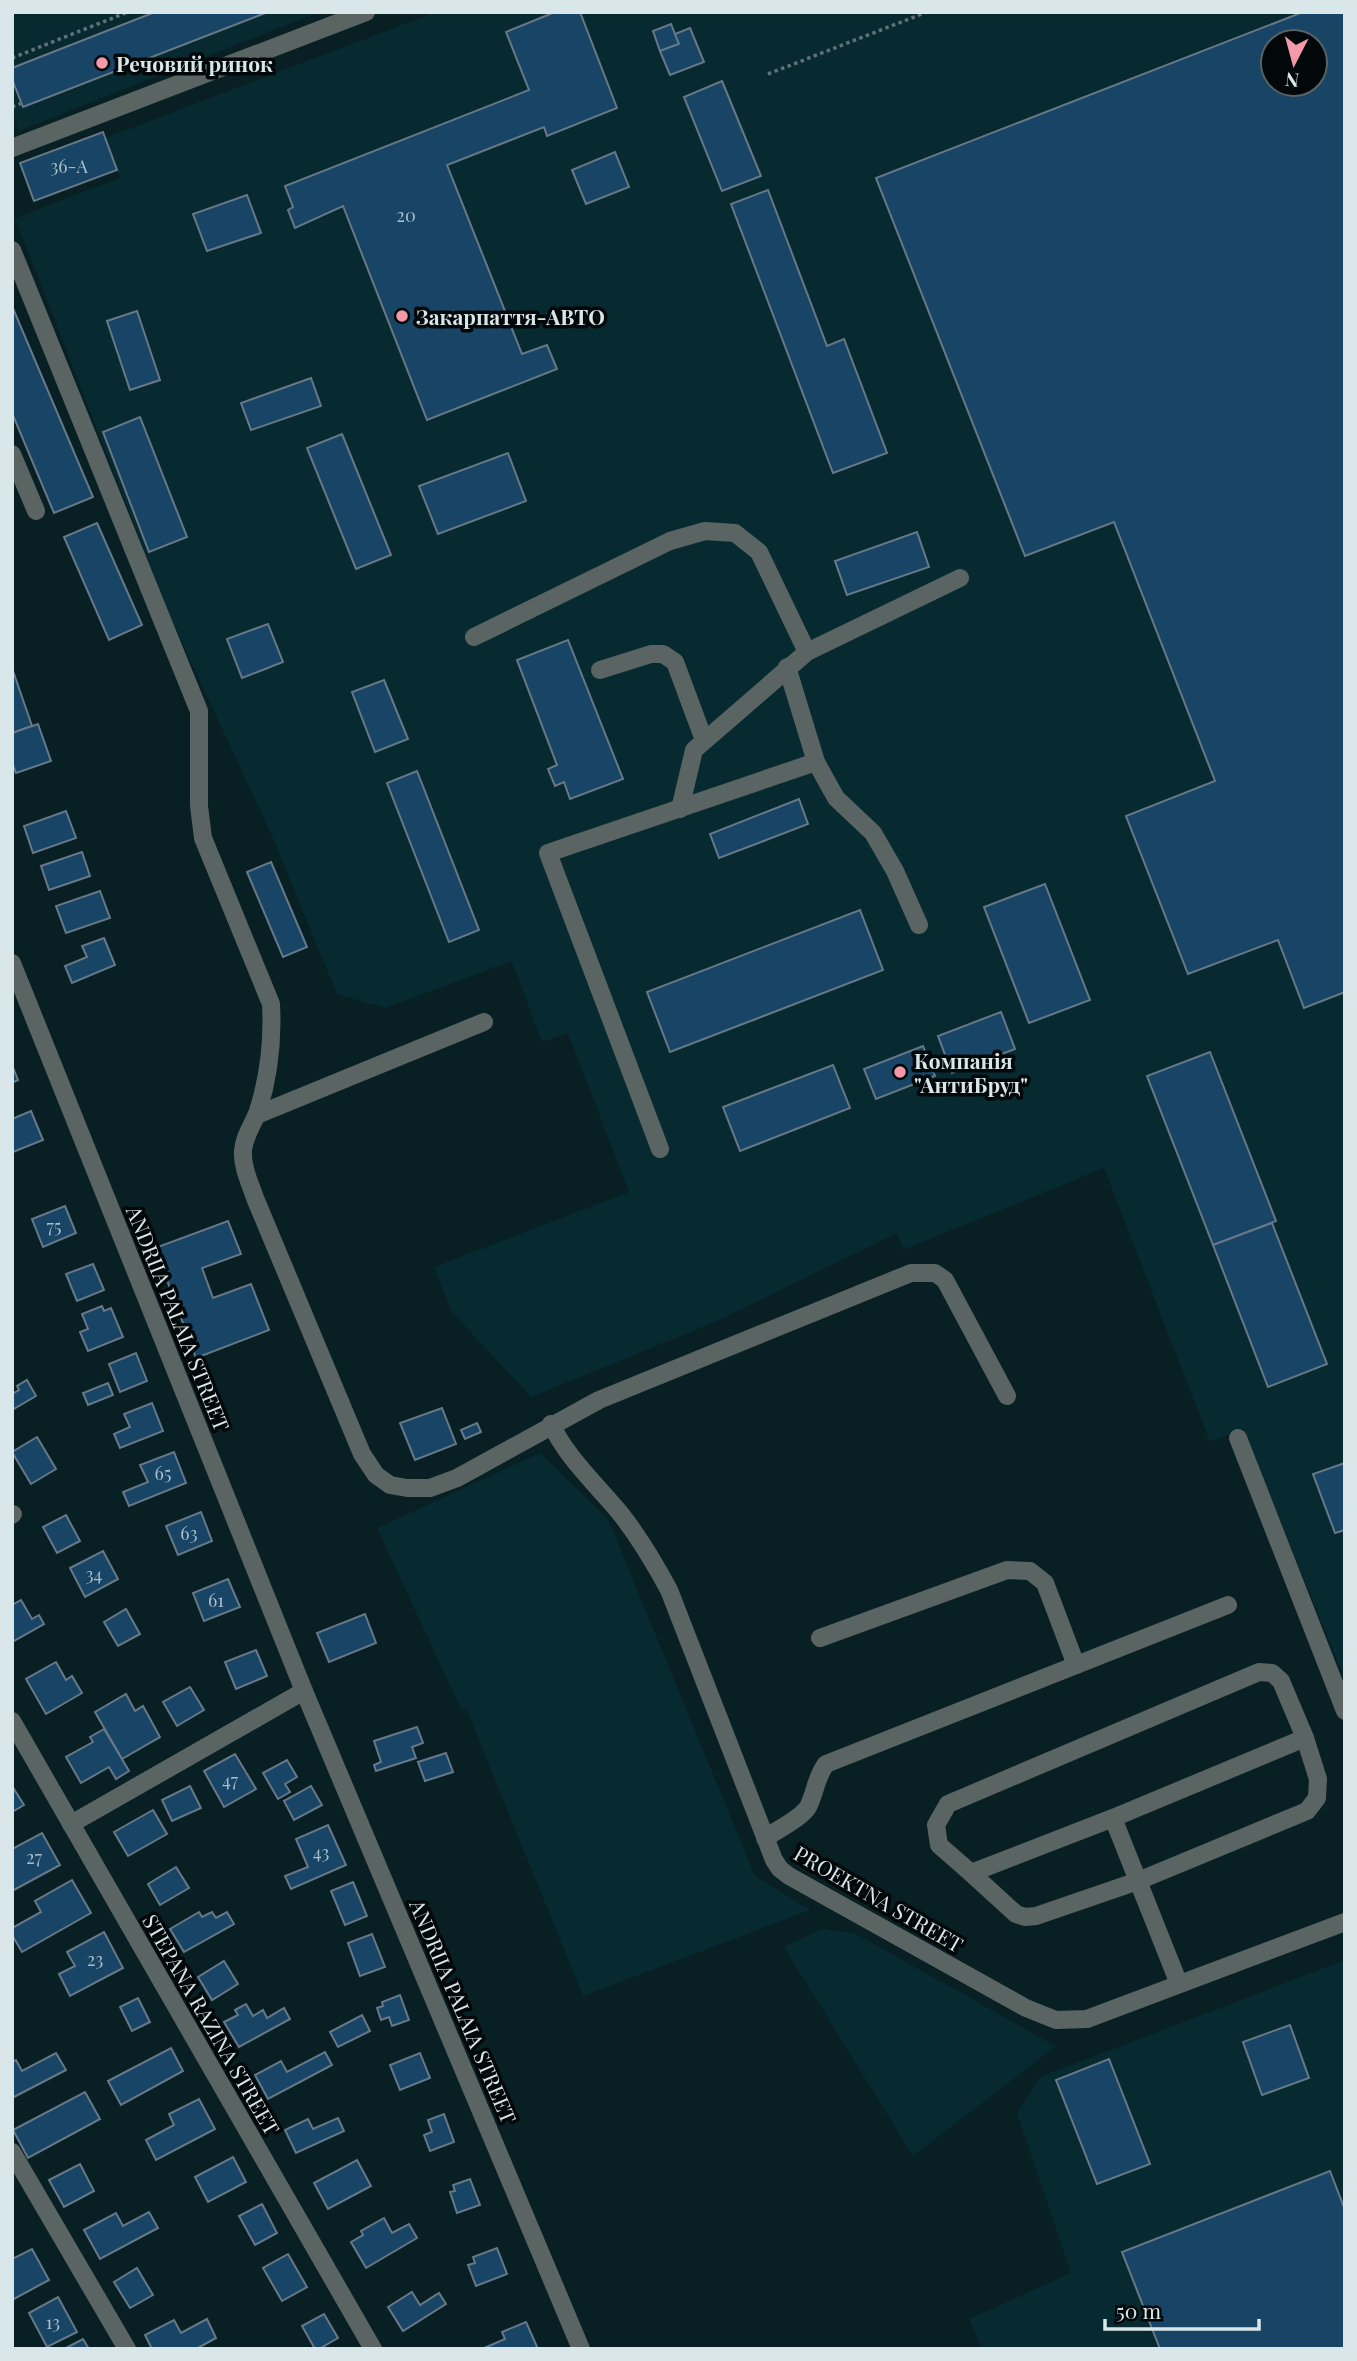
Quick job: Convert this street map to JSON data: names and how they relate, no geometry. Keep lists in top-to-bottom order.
{
  "streets": {
    "street": ["ANDRIIA PALAIA STREET", "PROEKTNA STREET", "STEPANA RAZINA STREET"]
  },
  "places": ["Речовий ринок", "Закарпаття-АВТО", "Компанія \"АнтиБруд\""],
  "house_numbers": [
    "36-А",
    "20",
    "75",
    "65",
    "63",
    "34",
    "61",
    "47",
    "43",
    "27",
    "23",
    "13"
  ],
  "scale_bar": "50 m",
  "north": "bottom"
}
